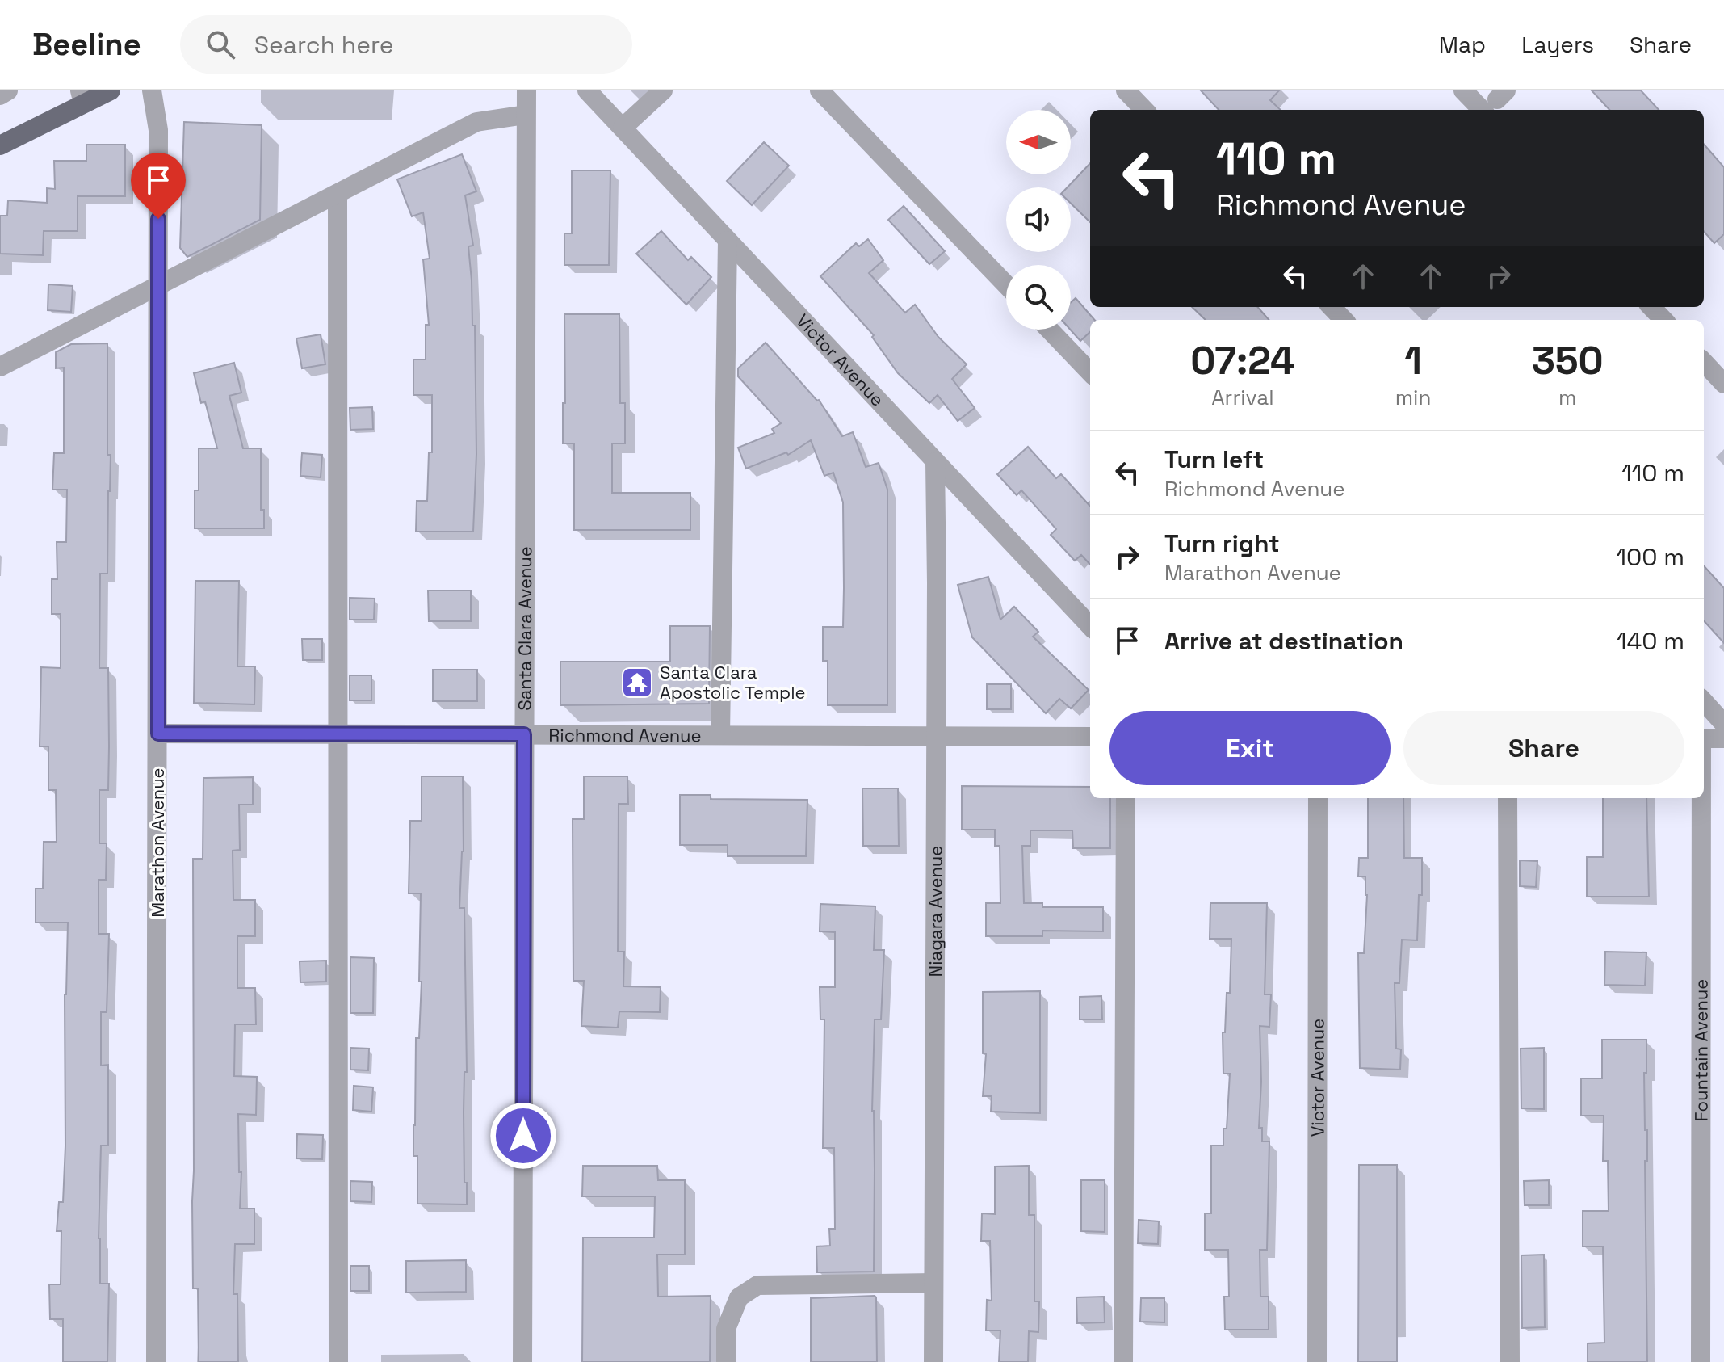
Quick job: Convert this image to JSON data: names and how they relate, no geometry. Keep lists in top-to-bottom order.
{
  "streets": {
    "street": [
      "Victor Avenue",
      "Santa Clara Avenue",
      "Richmond Avenue",
      "Marathon Avenue",
      "Niagara Avenue",
      "Fountain Avenue"
    ]
  },
  "crossings": [
    ["Victor Avenue", "Niagara Avenue"],
    ["Santa Clara Avenue", "Richmond Avenue"],
    ["Richmond Avenue", "Marathon Avenue"],
    ["Richmond Avenue", "Niagara Avenue"]
  ],
  "places": {
    "temple": ["Santa Clara Apostolic Temple"]
  },
  "north": "left",
  "page": {
    "header": "Beeline",
    "search": "Search here",
    "nav": ["Map", "Layers", "Share"],
    "turn": ["110 m", "Richmond Avenue"],
    "eta": [
      "07:24",
      "Arrival",
      "1",
      "min",
      "350",
      "m"
    ],
    "list": [
      {
        "name": "Turn left",
        "note": "Richmond Avenue",
        "value": "110 m"
      },
      {
        "name": "Turn right",
        "note": "Marathon Avenue",
        "value": "100 m"
      },
      {
        "name": "Arrive at destination",
        "value": "140 m"
      }
    ],
    "buttons": ["Exit", "Share"]
  }
}
